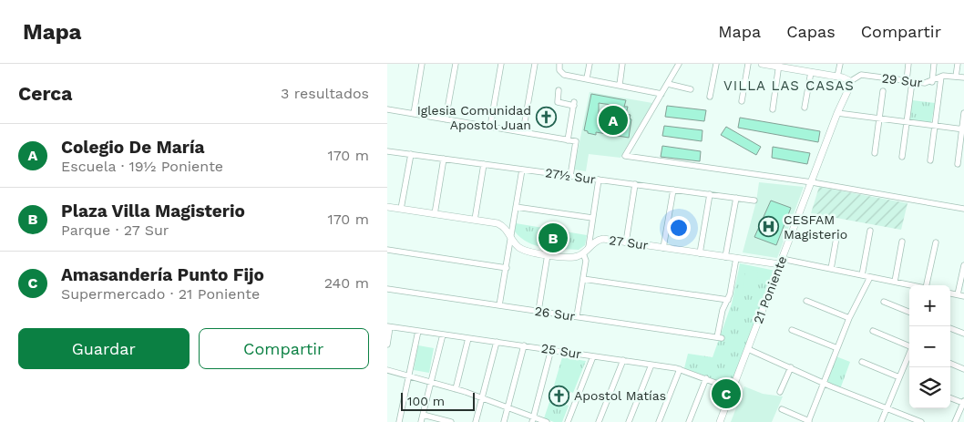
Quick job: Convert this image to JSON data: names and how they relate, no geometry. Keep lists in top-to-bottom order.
{
  "streets": {
    "street": [
      "29 Sur",
      "27½ Sur",
      "27 Sur",
      "21 Poniente",
      "26 Sur",
      "25 Sur"
    ]
  },
  "crossings": [
    ["29 Sur", "21 Poniente"],
    ["27 Sur", "21 Poniente"],
    ["21 Poniente", "25 Sur"]
  ],
  "districts": ["VILLA LAS CASAS"],
  "places": {
    "church": ["Iglesia Comunidad Apostol Juan", "Apostol Matías"],
    "hospital": ["CESFAM Magisterio"]
  },
  "scale_bar": "100 m",
  "page": {
    "header": "Mapa",
    "nav": ["Mapa", "Capas", "Compartir"],
    "heading": ["Cerca", "3 resultados"],
    "pins": ["A", "B", "C"],
    "list": [
      {
        "mark": "A",
        "name": "Colegio De María",
        "note": "Escuela · 19½ Poniente",
        "value": "170 m"
      },
      {
        "mark": "B",
        "name": "Plaza Villa Magisterio",
        "note": "Parque · 27 Sur",
        "value": "170 m"
      },
      {
        "mark": "C",
        "name": "Amasandería Punto Fijo",
        "note": "Supermercado · 21 Poniente",
        "value": "240 m"
      }
    ],
    "map_buttons": ["+", "−"],
    "buttons": ["Guardar", "Compartir"],
    "scale": "100 m"
  }
}
